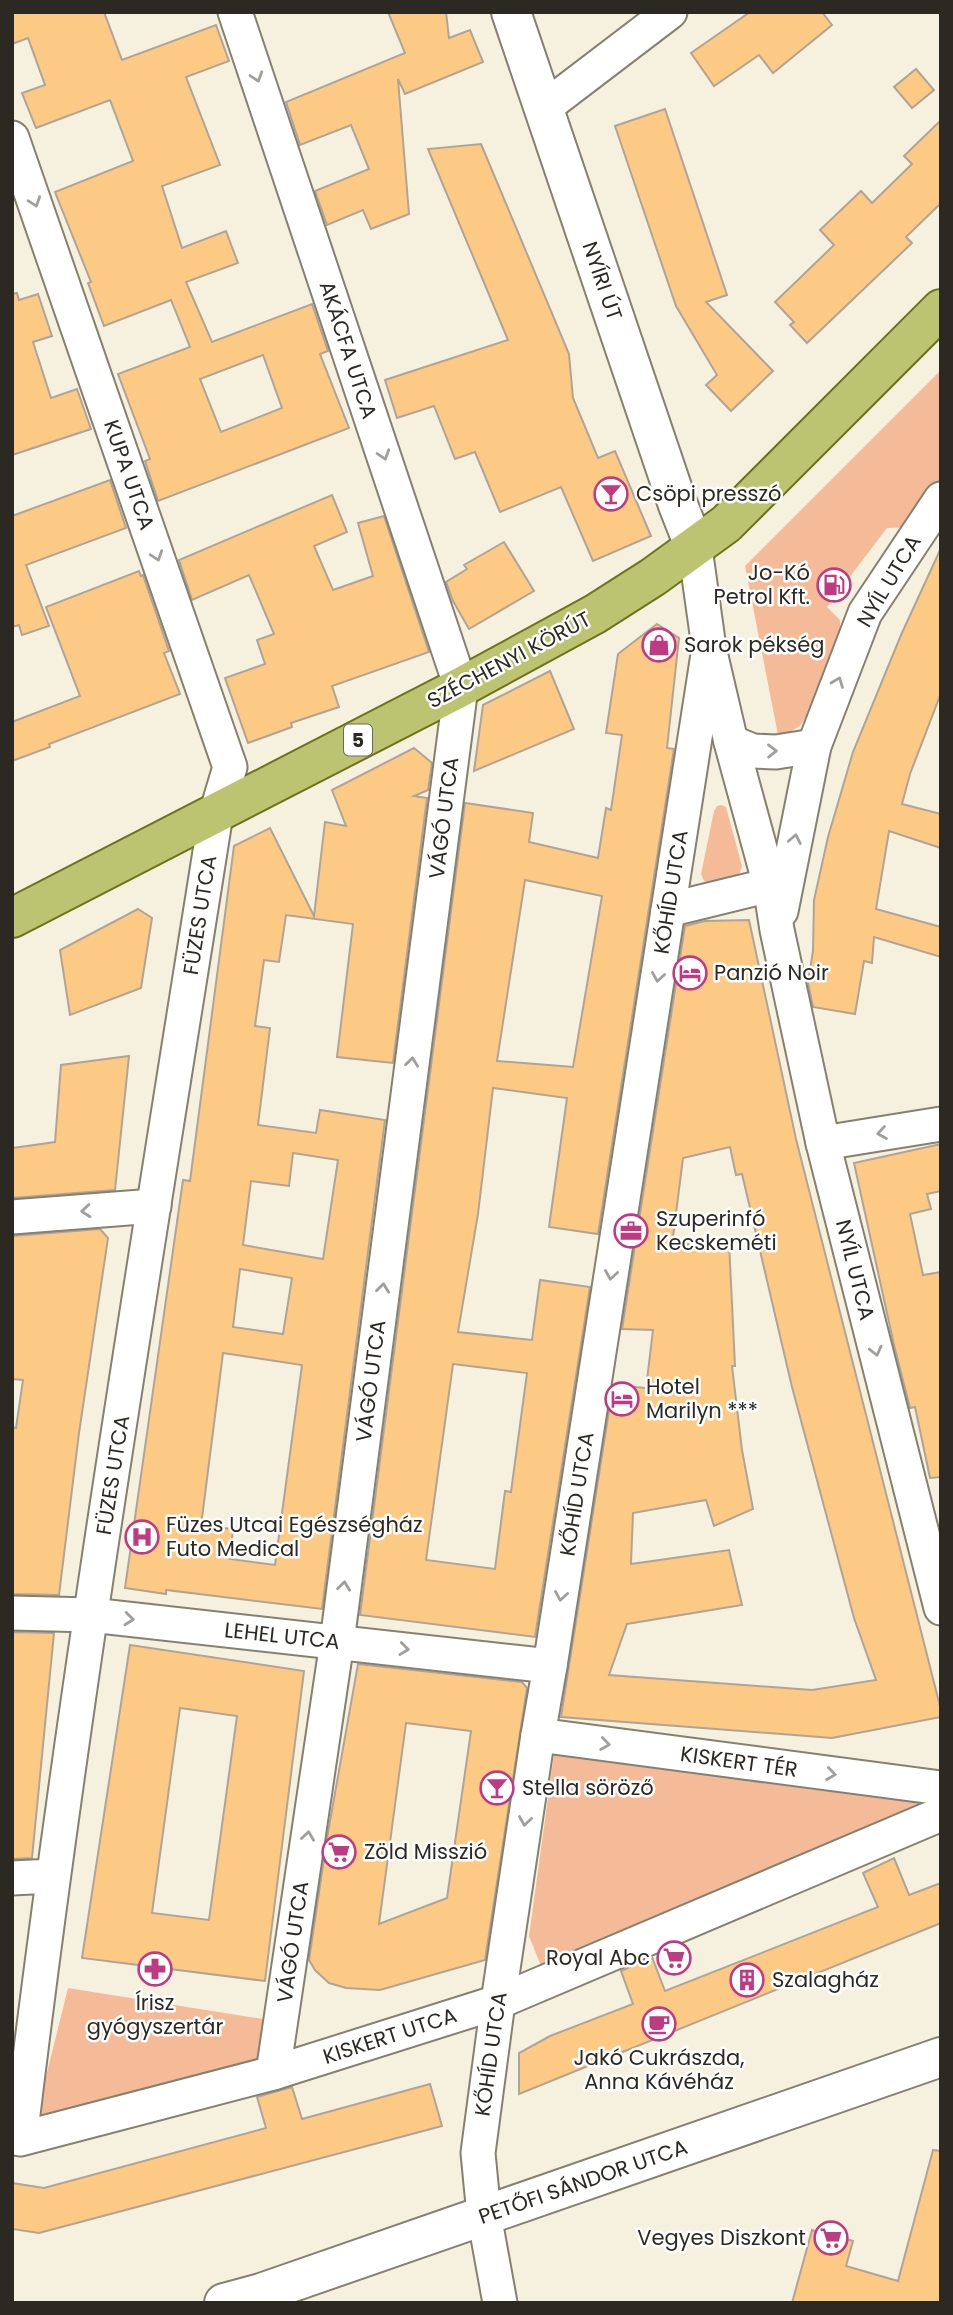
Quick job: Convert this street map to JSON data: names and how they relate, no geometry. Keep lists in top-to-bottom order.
{
  "streets": {
    "main road": ["SZÉCHENYI KÖRÚT", "5"],
    "street": [
      "NYÍRI ÚT",
      "AKÁCFA UTCA",
      "KUPA UTCA",
      "NYÍL UTCA",
      "VÁGÓ UTCA",
      "KŐHÍD UTCA",
      "FÜZES UTCA",
      "LEHEL UTCA",
      "KISKERT TÉR",
      "KISKERT UTCA",
      "PETŐFI SÁNDOR UTCA"
    ]
  },
  "crossings": [
    ["NYÍRI ÚT", "NYÍL UTCA"],
    ["NYÍRI ÚT", "SZÉCHENYI KÖRÚT"],
    ["AKÁCFA UTCA", "SZÉCHENYI KÖRÚT"],
    ["AKÁCFA UTCA", "VÁGÓ UTCA"],
    ["KUPA UTCA", "SZÉCHENYI KÖRÚT"],
    ["KUPA UTCA", "FÜZES UTCA"],
    ["NYÍL UTCA", "SZÉCHENYI KÖRÚT"],
    ["NYÍL UTCA", "KŐHÍD UTCA"],
    ["SZÉCHENYI KÖRÚT", "VÁGÓ UTCA"],
    ["SZÉCHENYI KÖRÚT", "FÜZES UTCA"],
    ["VÁGÓ UTCA", "LEHEL UTCA"],
    ["VÁGÓ UTCA", "KISKERT UTCA"],
    ["KŐHÍD UTCA", "LEHEL UTCA"],
    ["KŐHÍD UTCA", "KISKERT TÉR"],
    ["KŐHÍD UTCA", "KISKERT UTCA"],
    ["KŐHÍD UTCA", "PETŐFI SÁNDOR UTCA"],
    ["FÜZES UTCA", "LEHEL UTCA"],
    ["FÜZES UTCA", "KISKERT UTCA"]
  ],
  "one_way": [
    "AKÁCFA UTCA",
    "KUPA UTCA",
    "VÁGÓ UTCA",
    "KŐHÍD UTCA",
    "LEHEL UTCA",
    "KISKERT TÉR"
  ],
  "places": {
    "bar": ["Csöpi presszó", "Stella söröző"],
    "fuel station": ["Jo-Kó Petrol Kft."],
    "shop": ["Sarok pékség"],
    "hotel": ["Panzió Noir", "Hotel Marilyn ***"],
    "office": ["Szuperinfó Kecskeméti"],
    "hospital": ["Füzes Utcai Egészségház Futo Medical"],
    "supermarket": ["Zöld Misszió", "Royal Abc", "Vegyes Diszkont"],
    "pharmacy": ["Írisz gyógyszertár"],
    "building": ["Szalagház"],
    "cafe": ["Jakó Cukrászda, Anna Kávéház"]
  }
}
